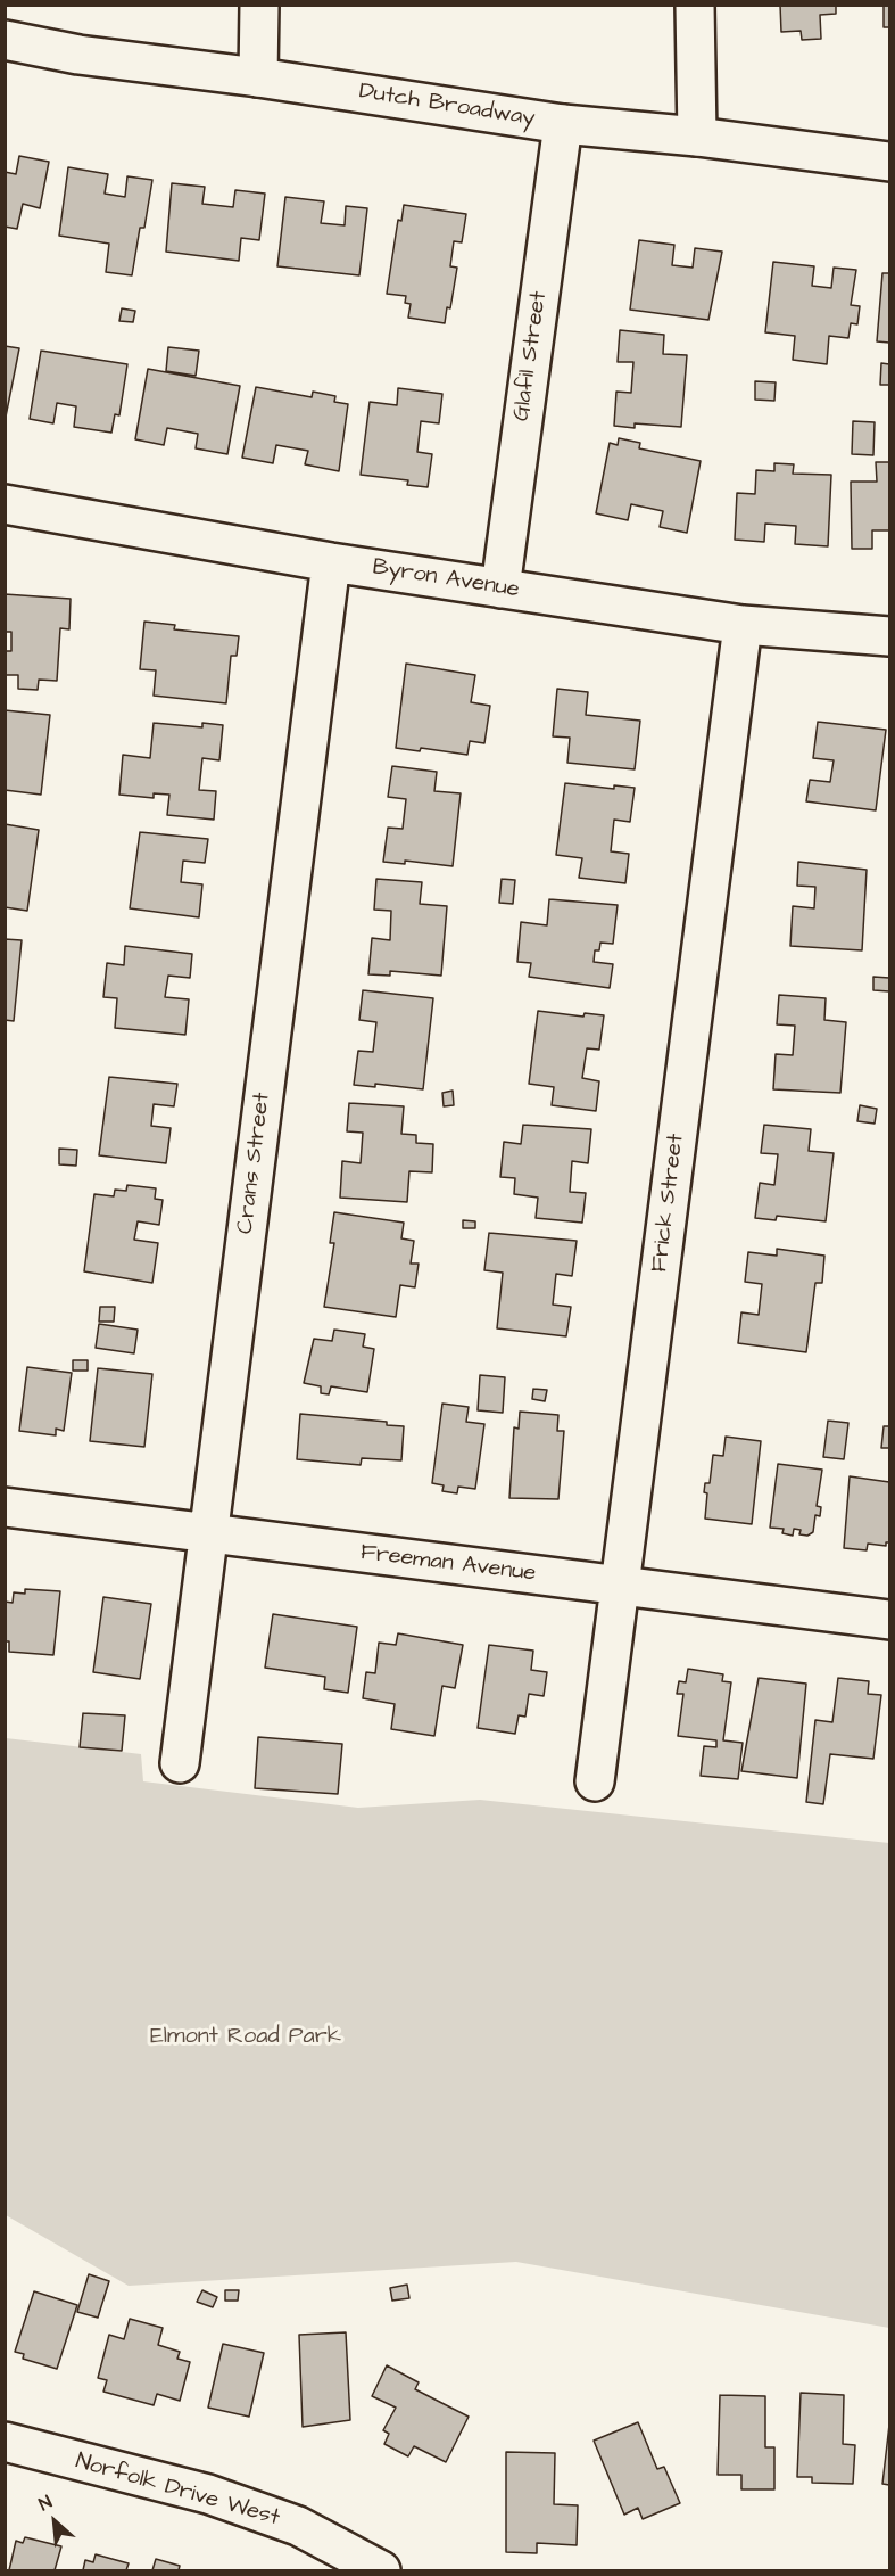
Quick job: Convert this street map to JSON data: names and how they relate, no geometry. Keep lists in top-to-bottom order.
{
  "streets": {
    "street": [
      "Dutch Broadway",
      "Glafil Street",
      "Byron Avenue",
      "Crans Street",
      "Frick Street",
      "Freeman Avenue",
      "Norfolk Drive West"
    ]
  },
  "crossings": [
    ["Dutch Broadway", "Glafil Street"],
    ["Glafil Street", "Byron Avenue"],
    ["Byron Avenue", "Crans Street"],
    ["Byron Avenue", "Frick Street"],
    ["Crans Street", "Freeman Avenue"],
    ["Frick Street", "Freeman Avenue"]
  ],
  "parks": ["Elmont Road Park"],
  "north": "top left"
}
